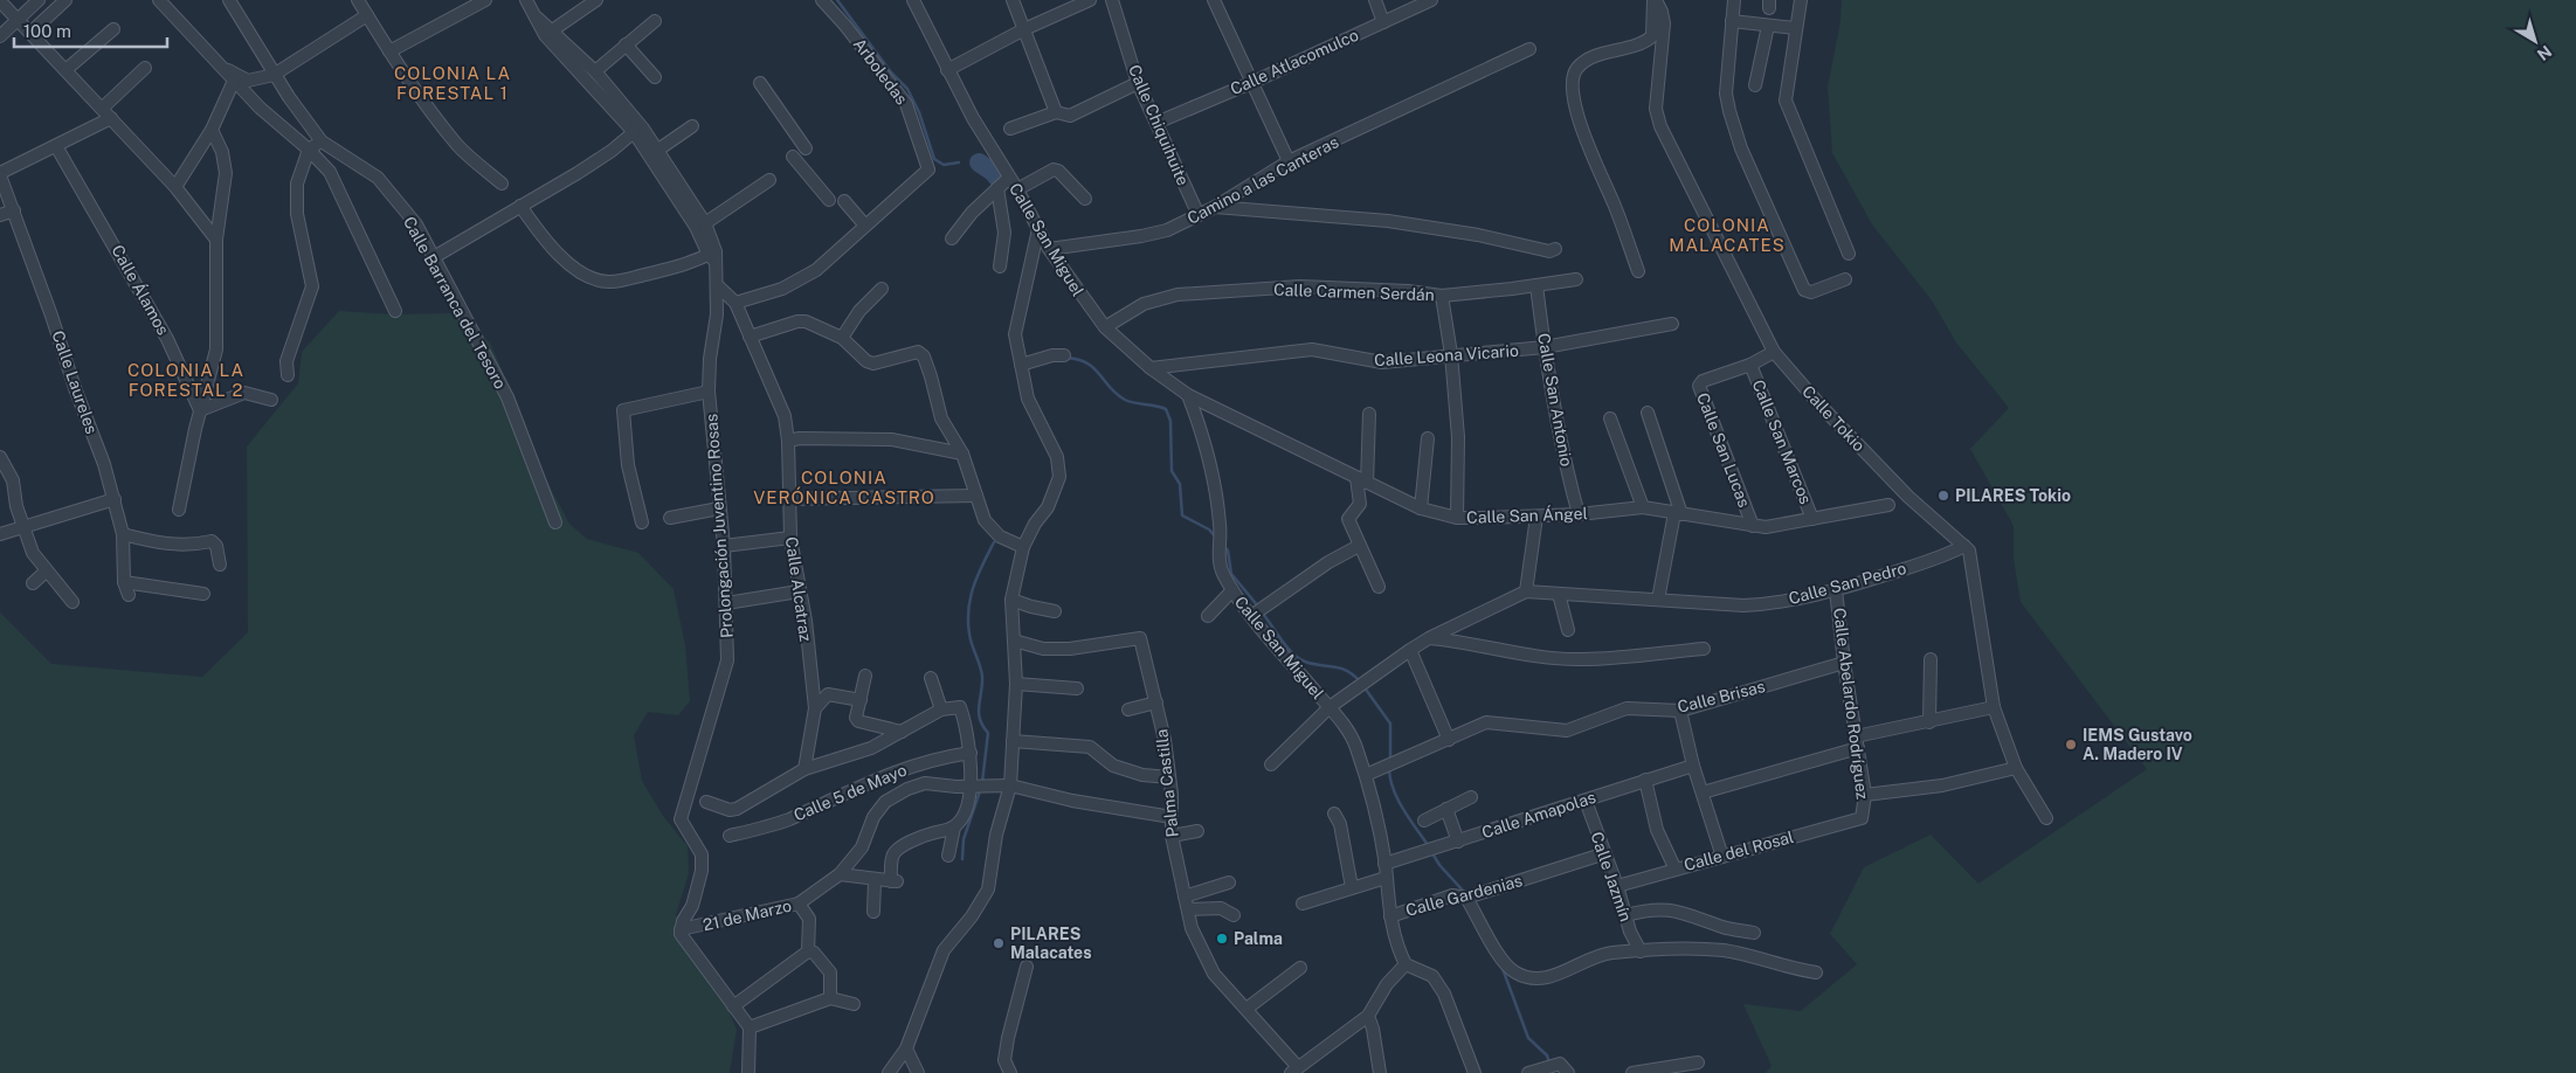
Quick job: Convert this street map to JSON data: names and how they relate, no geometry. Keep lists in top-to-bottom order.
{
  "streets": {
    "street": [
      "Calle Atlacomulco",
      "Arboledas",
      "Calle Chiquihuite",
      "Camino a las Canteras",
      "Calle San Miguel",
      "Calle Álamos",
      "Calle Carmen Serdán",
      "Calle Barranca del Tesoro",
      "Calle Leona Vicario",
      "Calle Laureles",
      "Calle San Antonio",
      "Calle Tokio",
      "Calle San Marcos",
      "Calle San Lucas",
      "Calle San Ángel",
      "Prolongación Juventino Rosas",
      "Calle San Pedro",
      "Calle Alcatraz",
      "Calle Brisas",
      "Calle Abelardo Rodríguez",
      "Palma Castilla",
      "Calle 5 de Mayo",
      "Calle Amapolas",
      "Calle del Rosal",
      "Calle Jazmín",
      "Calle Gardenias",
      "21 de Marzo"
    ]
  },
  "crossings": [
    ["Calle Atlacomulco", "Calle Chiquihuite"],
    ["Calle Chiquihuite", "Camino a las Canteras"],
    ["Camino a las Canteras", "Calle San Miguel"],
    ["Calle San Miguel", "Calle Carmen Serdán"],
    ["Calle San Miguel", "Calle Leona Vicario"],
    ["Calle San Miguel", "Calle San Ángel"],
    ["Calle San Miguel", "Calle San Pedro"],
    ["Calle San Miguel", "Calle Brisas"],
    ["Calle San Miguel", "Calle Amapolas"],
    ["Calle San Miguel", "Calle Gardenias"],
    ["Calle Carmen Serdán", "Calle San Antonio"],
    ["Calle Leona Vicario", "Calle San Antonio"],
    ["Calle San Antonio", "Calle San Ángel"],
    ["Calle Tokio", "Calle San Lucas"],
    ["Calle Tokio", "Calle San Pedro"],
    ["Calle San Marcos", "Calle San Lucas"],
    ["Calle San Marcos", "Calle San Ángel"],
    ["Calle San Lucas", "Calle San Ángel"],
    ["Prolongación Juventino Rosas", "Calle Alcatraz"],
    ["Prolongación Juventino Rosas", "21 de Marzo"],
    ["Calle San Pedro", "Calle Abelardo Rodríguez"],
    ["Calle Brisas", "Calle Abelardo Rodríguez"],
    ["Calle Abelardo Rodríguez", "Calle del Rosal"],
    ["Palma Castilla", "21 de Marzo"],
    ["Calle Amapolas", "Calle Jazmín"],
    ["Calle del Rosal", "Calle Jazmín"],
    ["Calle Jazmín", "Calle Gardenias"]
  ],
  "districts": [
    "COLONIA LA FORESTAL 1",
    "COLONIA MALACATES",
    "COLONIA LA FORESTAL 2",
    "COLONIA VERÓNICA CASTRO"
  ],
  "places": [
    "PILARES Tokio",
    "IEMS Gustavo A. Madero IV",
    "Palma",
    "PILARES Malacates"
  ],
  "scale_bar": "100 m",
  "north": "bottom right"
}
